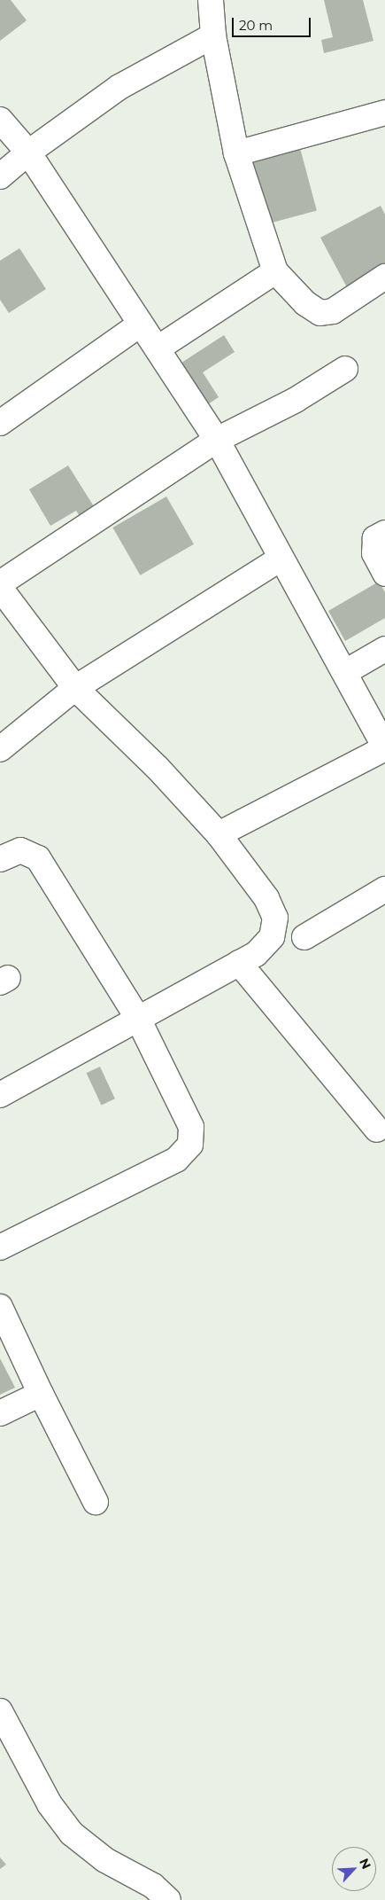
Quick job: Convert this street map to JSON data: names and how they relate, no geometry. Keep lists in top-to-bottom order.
{
  "scale_bar": "20 m",
  "north": "top right"
}
